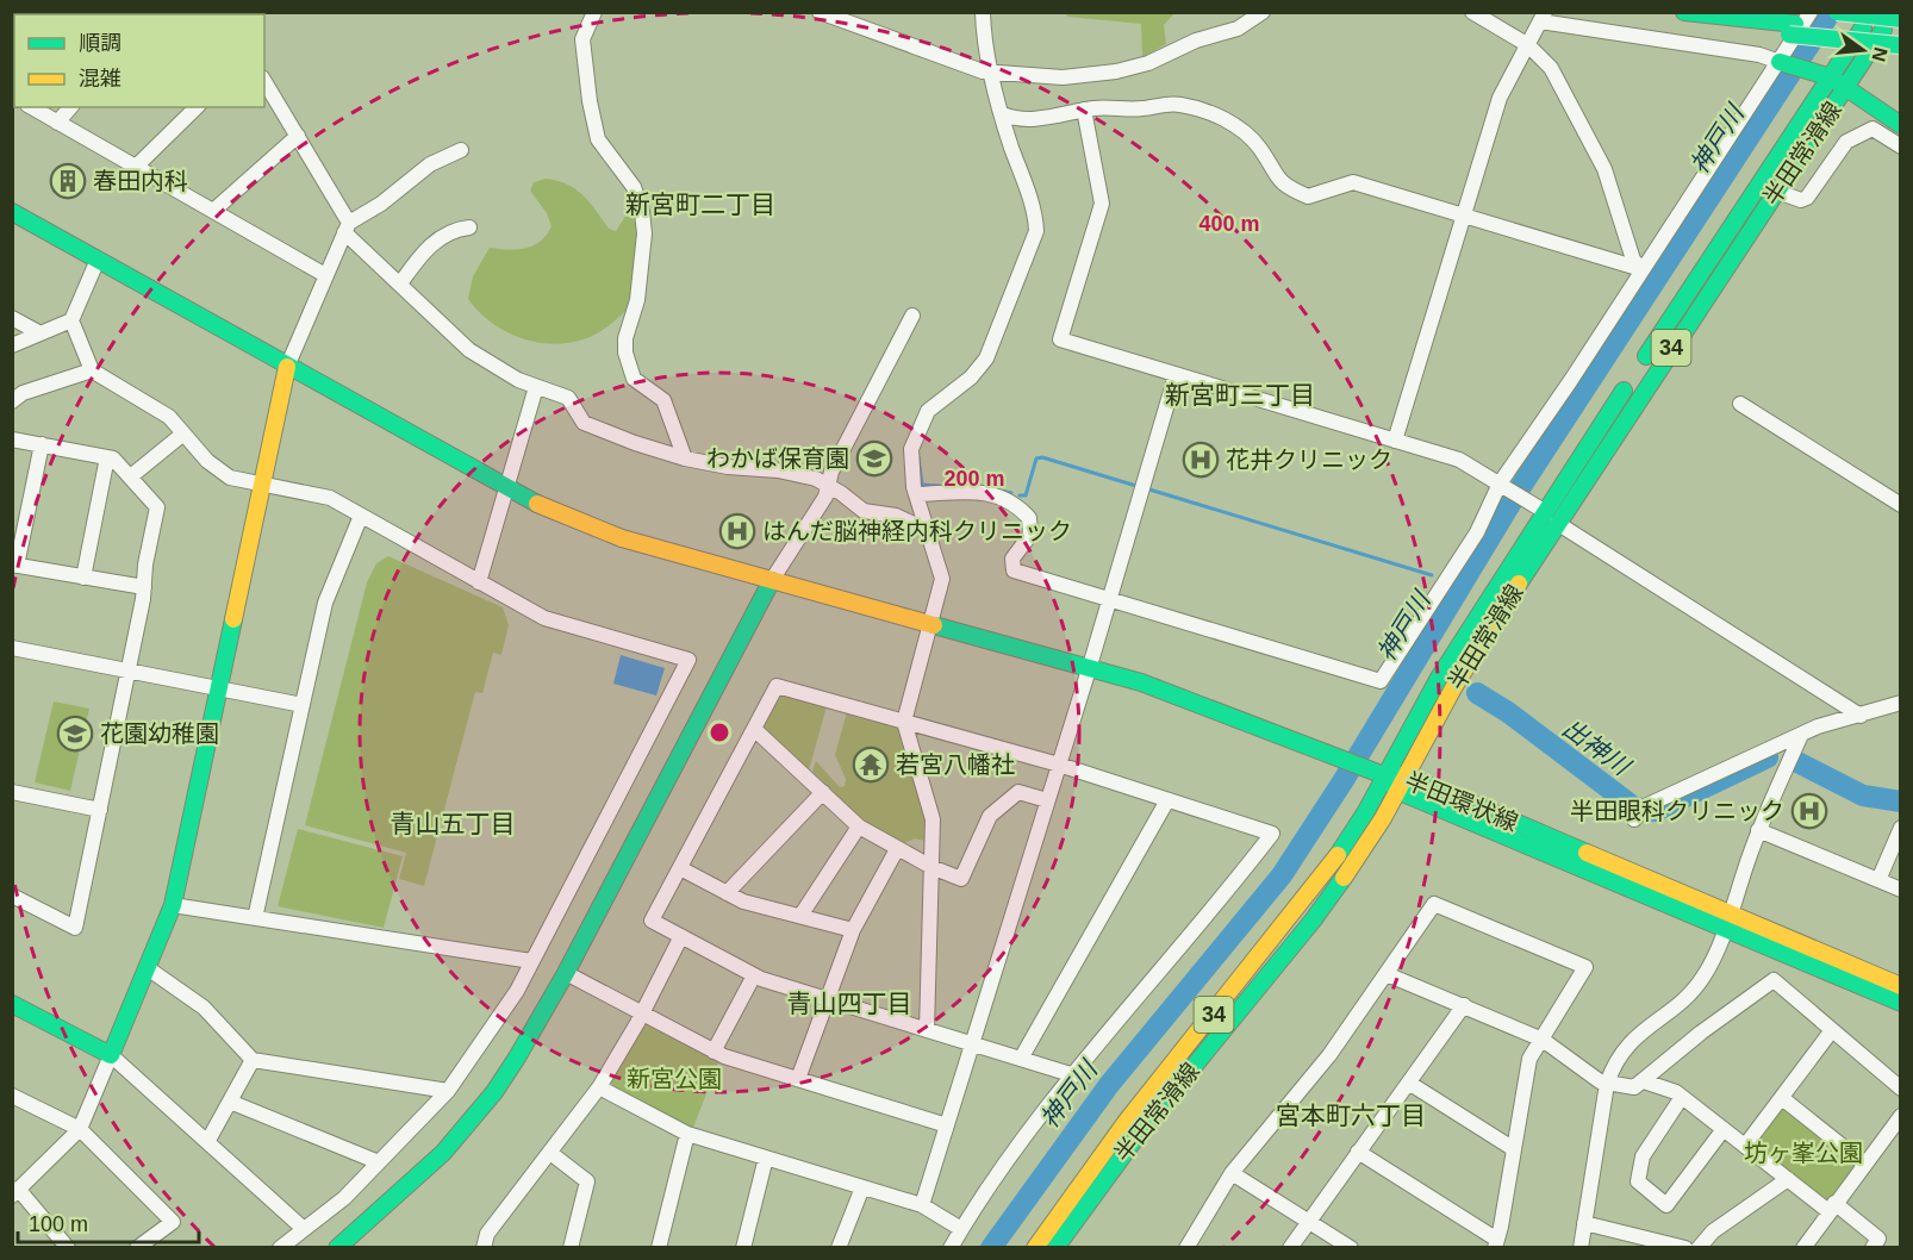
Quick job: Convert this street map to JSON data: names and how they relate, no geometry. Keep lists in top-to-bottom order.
{
  "streets": {
    "main road": ["半田常滑線", "34", "半田環状線"]
  },
  "crossings": [
    ["半田常滑線", "半田環状線"]
  ],
  "districts": [
    "新宮町二丁目",
    "新宮町三丁目",
    "青山五丁目",
    "青山四丁目",
    "宮本町六丁目"
  ],
  "water": ["神戸川", "出神川"],
  "parks": ["新宮公園", "坊ヶ峯公園"],
  "places": {
    "building": ["春田内科"],
    "school or university": ["わかば保育園", "花園幼稚園"],
    "hospital": ["花井クリニック", "はんだ脳神経内科クリニック", "半田眼科クリニック"],
    "temple": ["若宮八幡社"]
  },
  "legend": ["順調", "混雑"],
  "scale_bar": "100 m",
  "north": "right",
  "rings": ["400 m", "200 m"]
}
